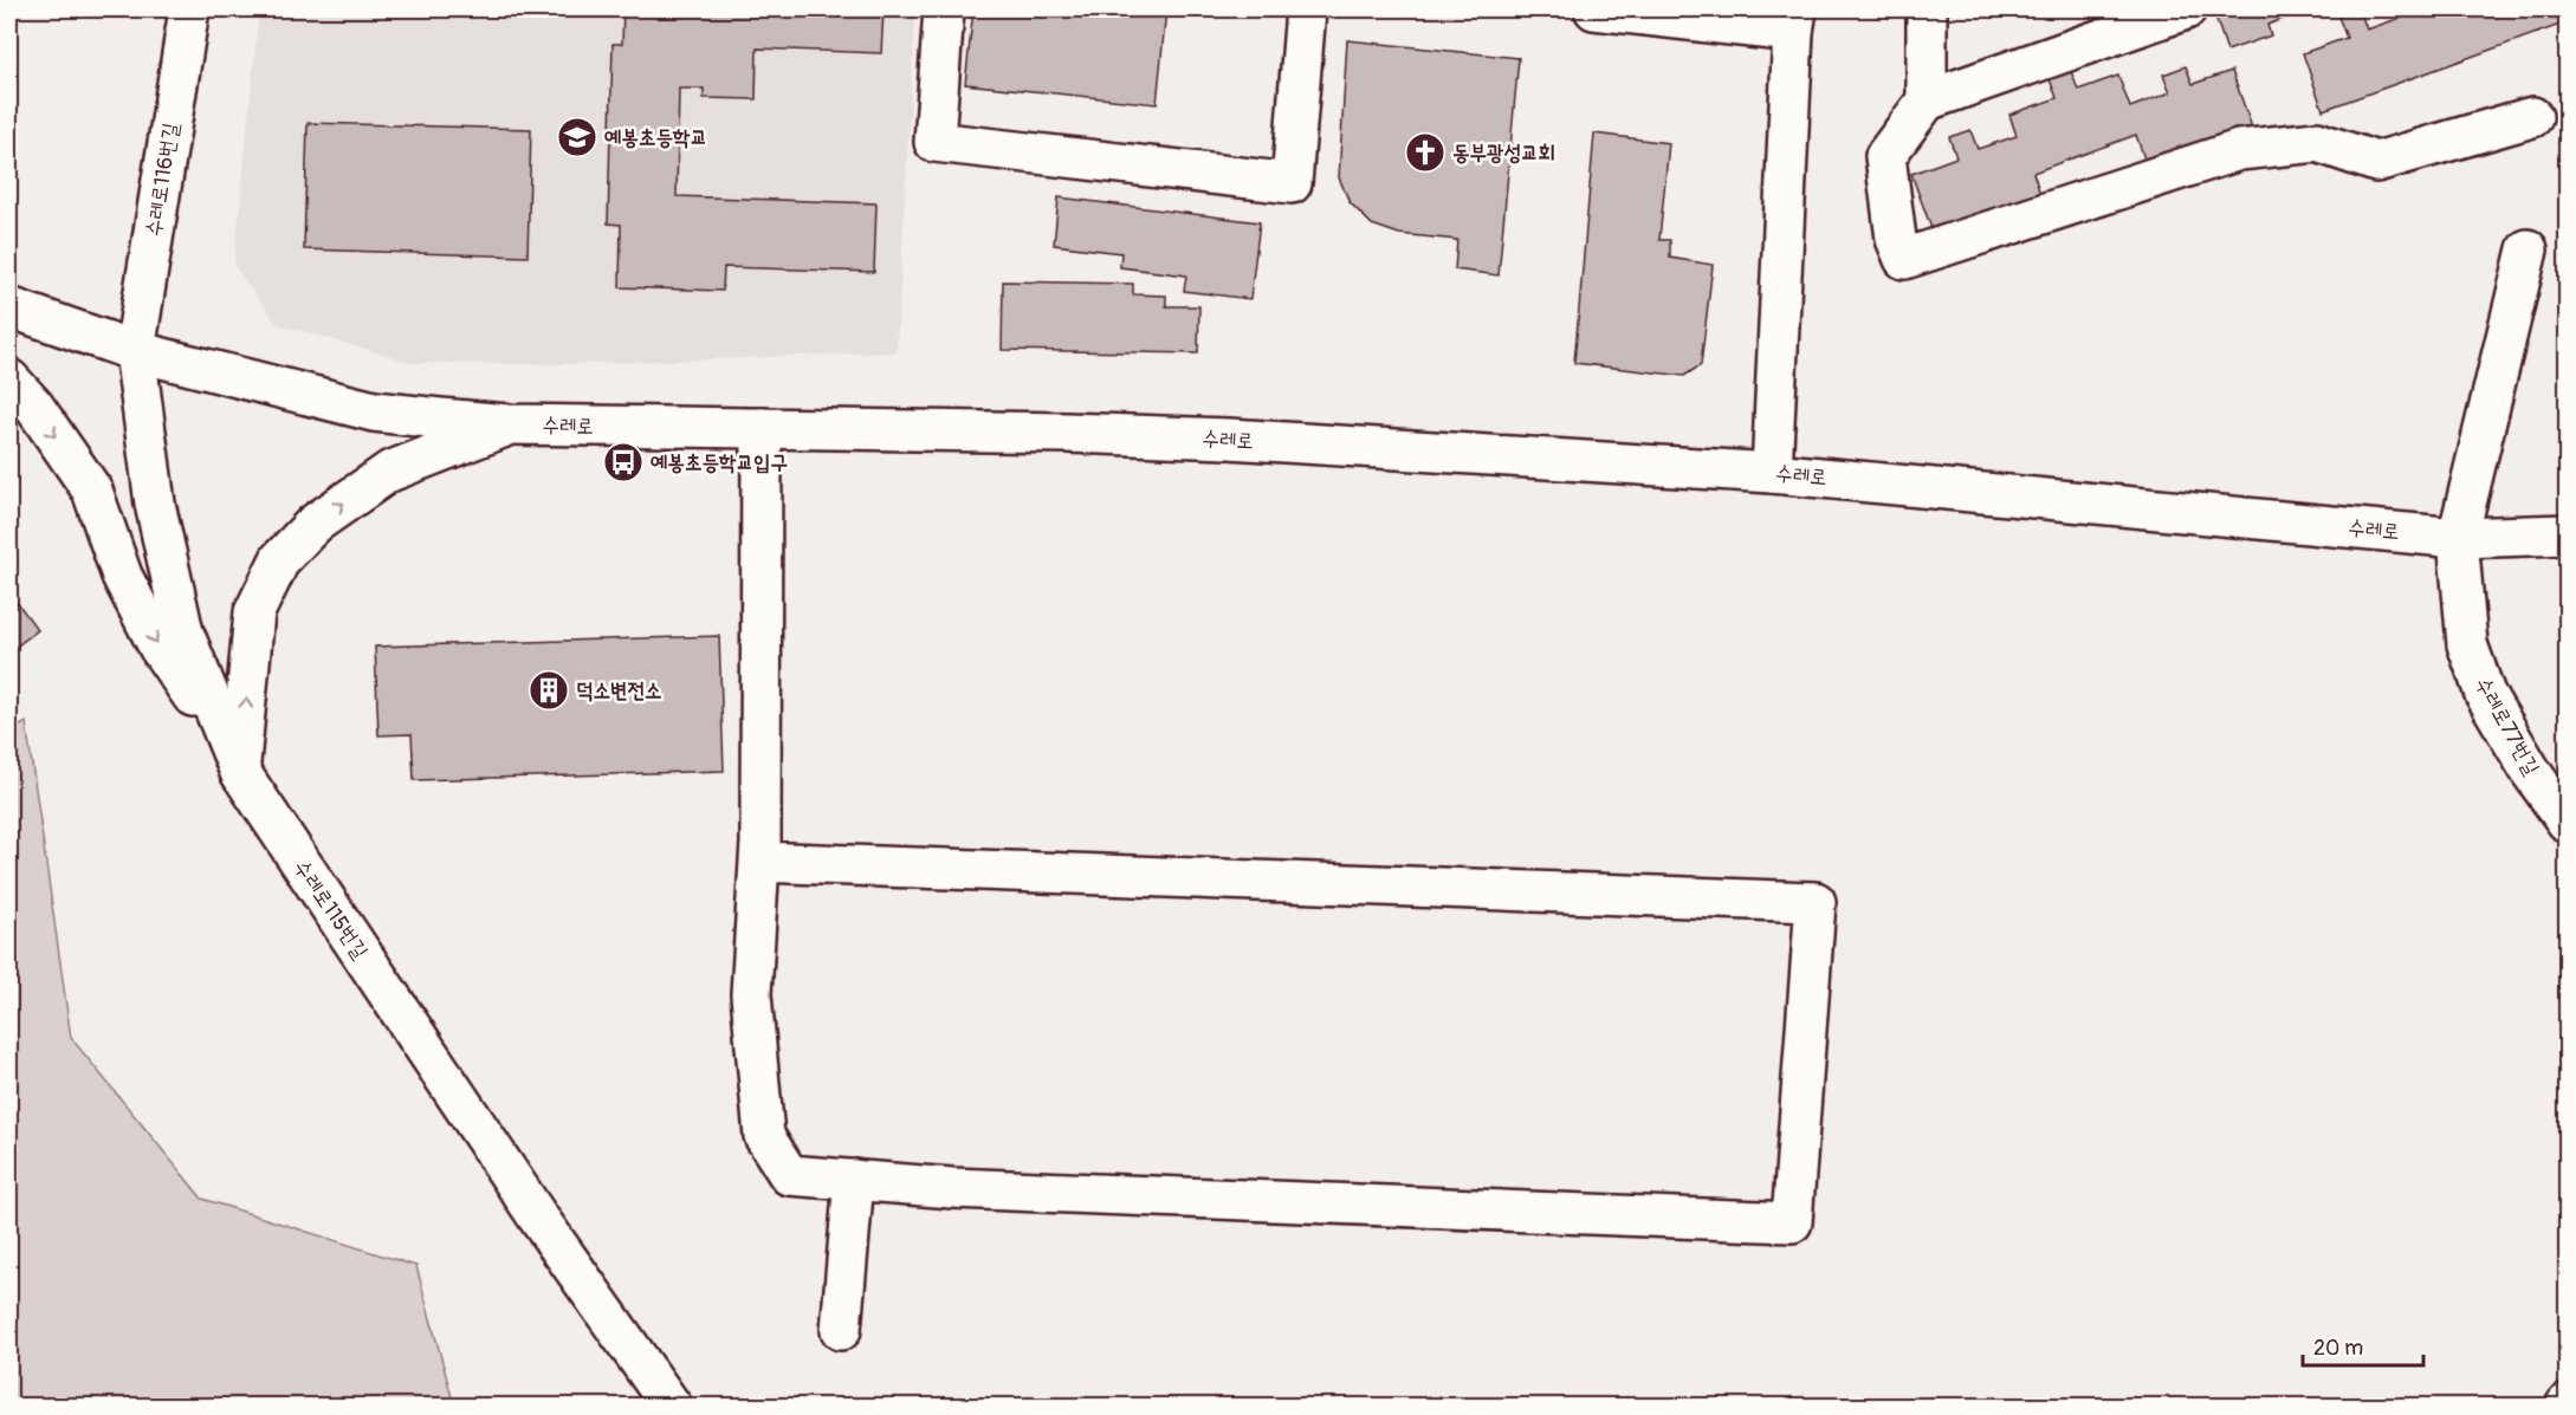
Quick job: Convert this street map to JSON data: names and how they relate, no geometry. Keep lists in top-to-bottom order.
{
  "streets": {
    "street": [
      "수레로116번길",
      "수레로",
      "수레로77번길",
      "수레로115번길"
    ]
  },
  "crossings": [
    ["수레로116번길", "수레로"],
    ["수레로116번길", "수레로115번길"],
    ["수레로", "수레로77번길"],
    ["수레로", "수레로115번길"]
  ],
  "places": {
    "school or university": ["예봉초등학교"],
    "church": ["동부광성교회"],
    "bus stop": ["예봉초등학교입구"],
    "building": ["덕소변전소"]
  },
  "scale_bar": "20 m"
}
